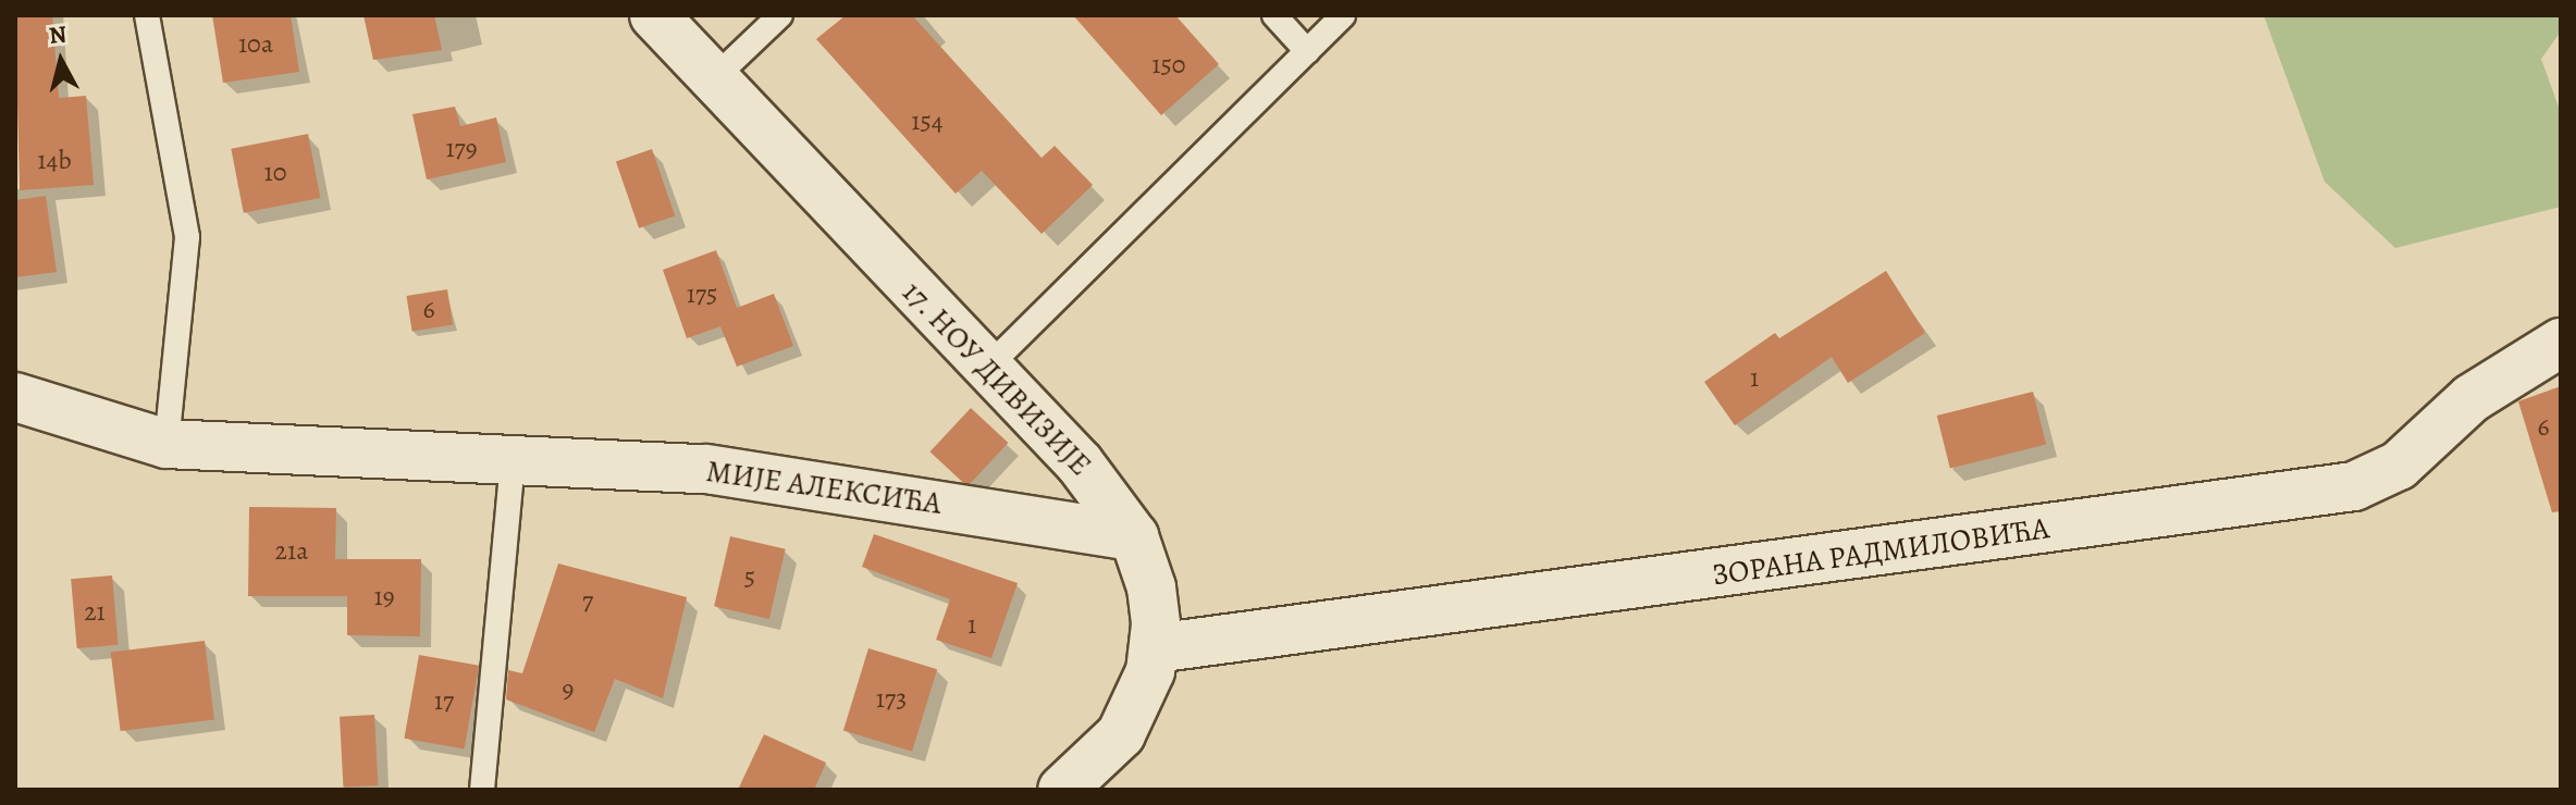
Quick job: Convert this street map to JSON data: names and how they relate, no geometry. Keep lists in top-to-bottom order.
{
  "streets": {
    "street": ["17. НОУ ДИВИЗИЈЕ", "МИЈЕ АЛЕКСИЋА", "ЗОРАНА РАДМИЛОВИЋА"]
  },
  "crossings": [
    ["17. НОУ ДИВИЗИЈЕ", "МИЈЕ АЛЕКСИЋА"],
    ["17. НОУ ДИВИЗИЈЕ", "ЗОРАНА РАДМИЛОВИЋА"]
  ],
  "house_numbers": [
    "10a",
    "150",
    "154",
    "179",
    "14b",
    "10",
    "175",
    "6",
    "1",
    "6",
    "21a",
    "5",
    "19",
    "7",
    "21",
    "1",
    "9",
    "173",
    "17"
  ],
  "north": "top"
}
